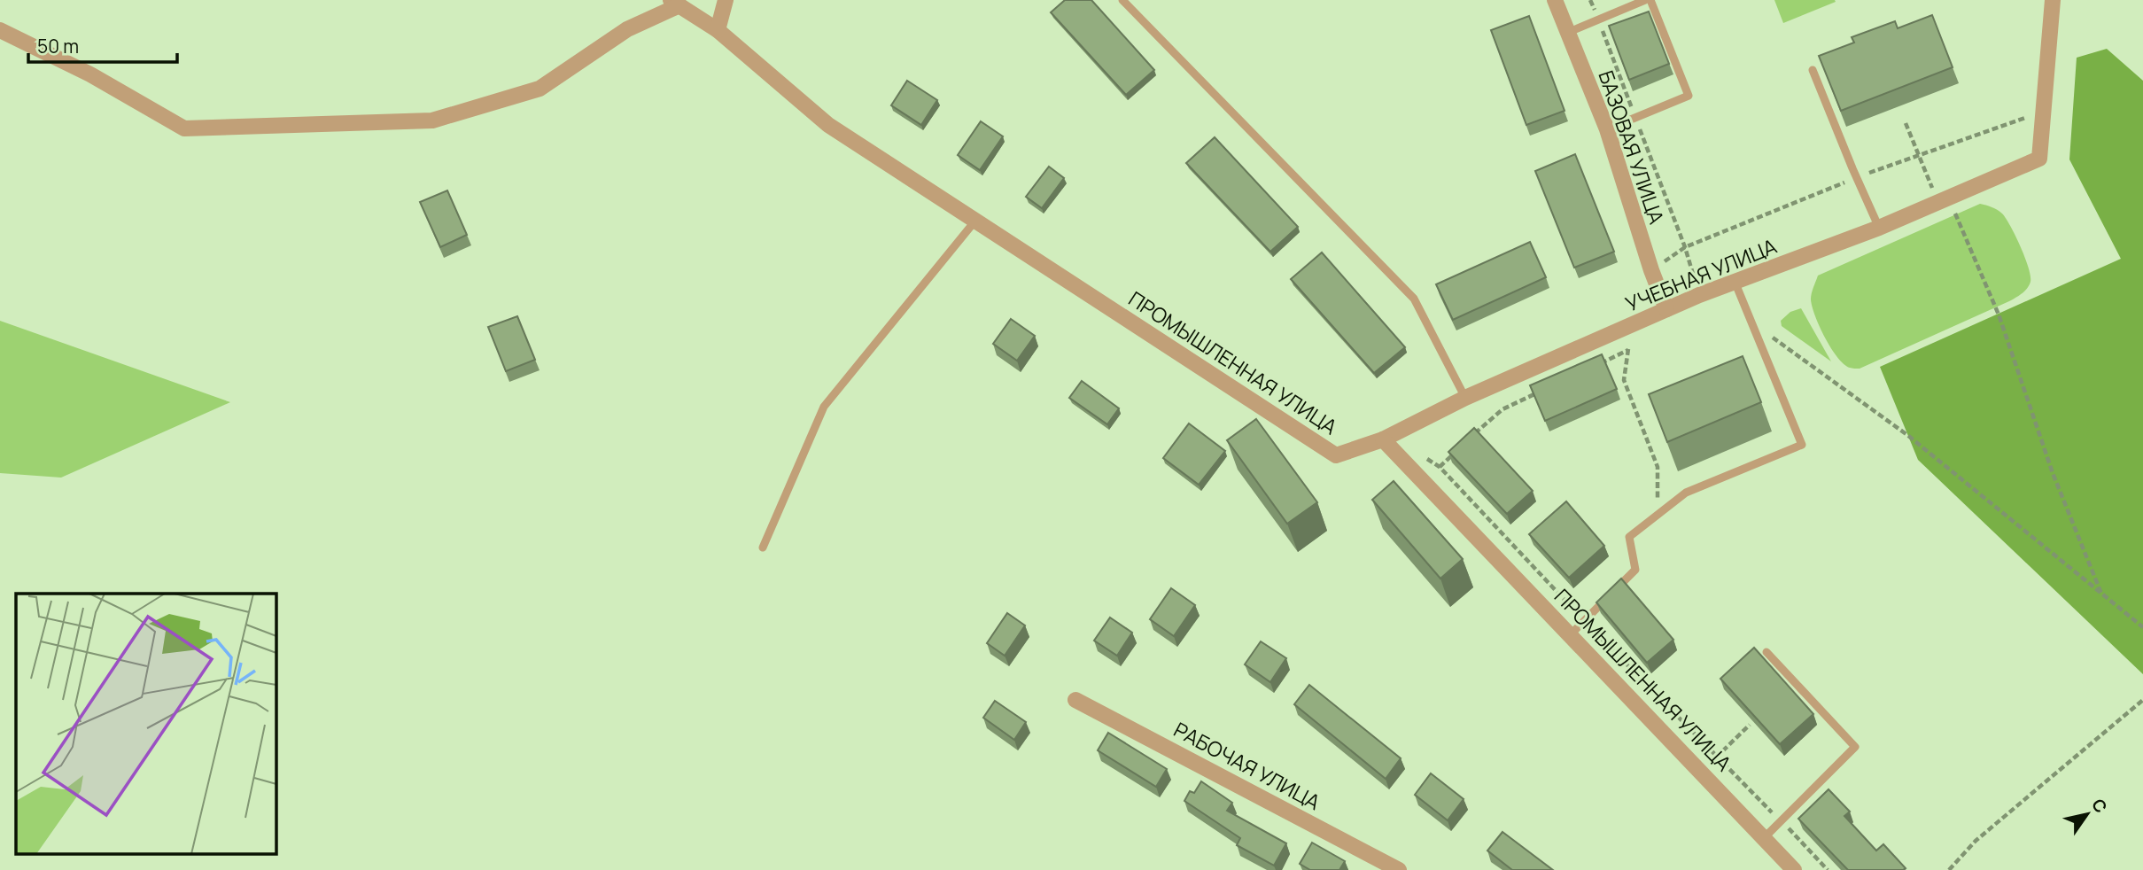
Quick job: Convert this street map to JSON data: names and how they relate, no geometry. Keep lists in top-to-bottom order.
{
  "streets": {
    "street": [
      "БАЗОВАЯ УЛИЦА",
      "УЧЕБНАЯ УЛИЦА",
      "ПРОМЫШЛЕННАЯ УЛИЦА",
      "РАБОЧАЯ УЛИЦА"
    ]
  },
  "crossings": [
    ["БАЗОВАЯ УЛИЦА", "УЧЕБНАЯ УЛИЦА"],
    ["УЧЕБНАЯ УЛИЦА", "ПРОМЫШЛЕННАЯ УЛИЦА"]
  ],
  "scale_bar": "50 m",
  "north": "top right"
}
